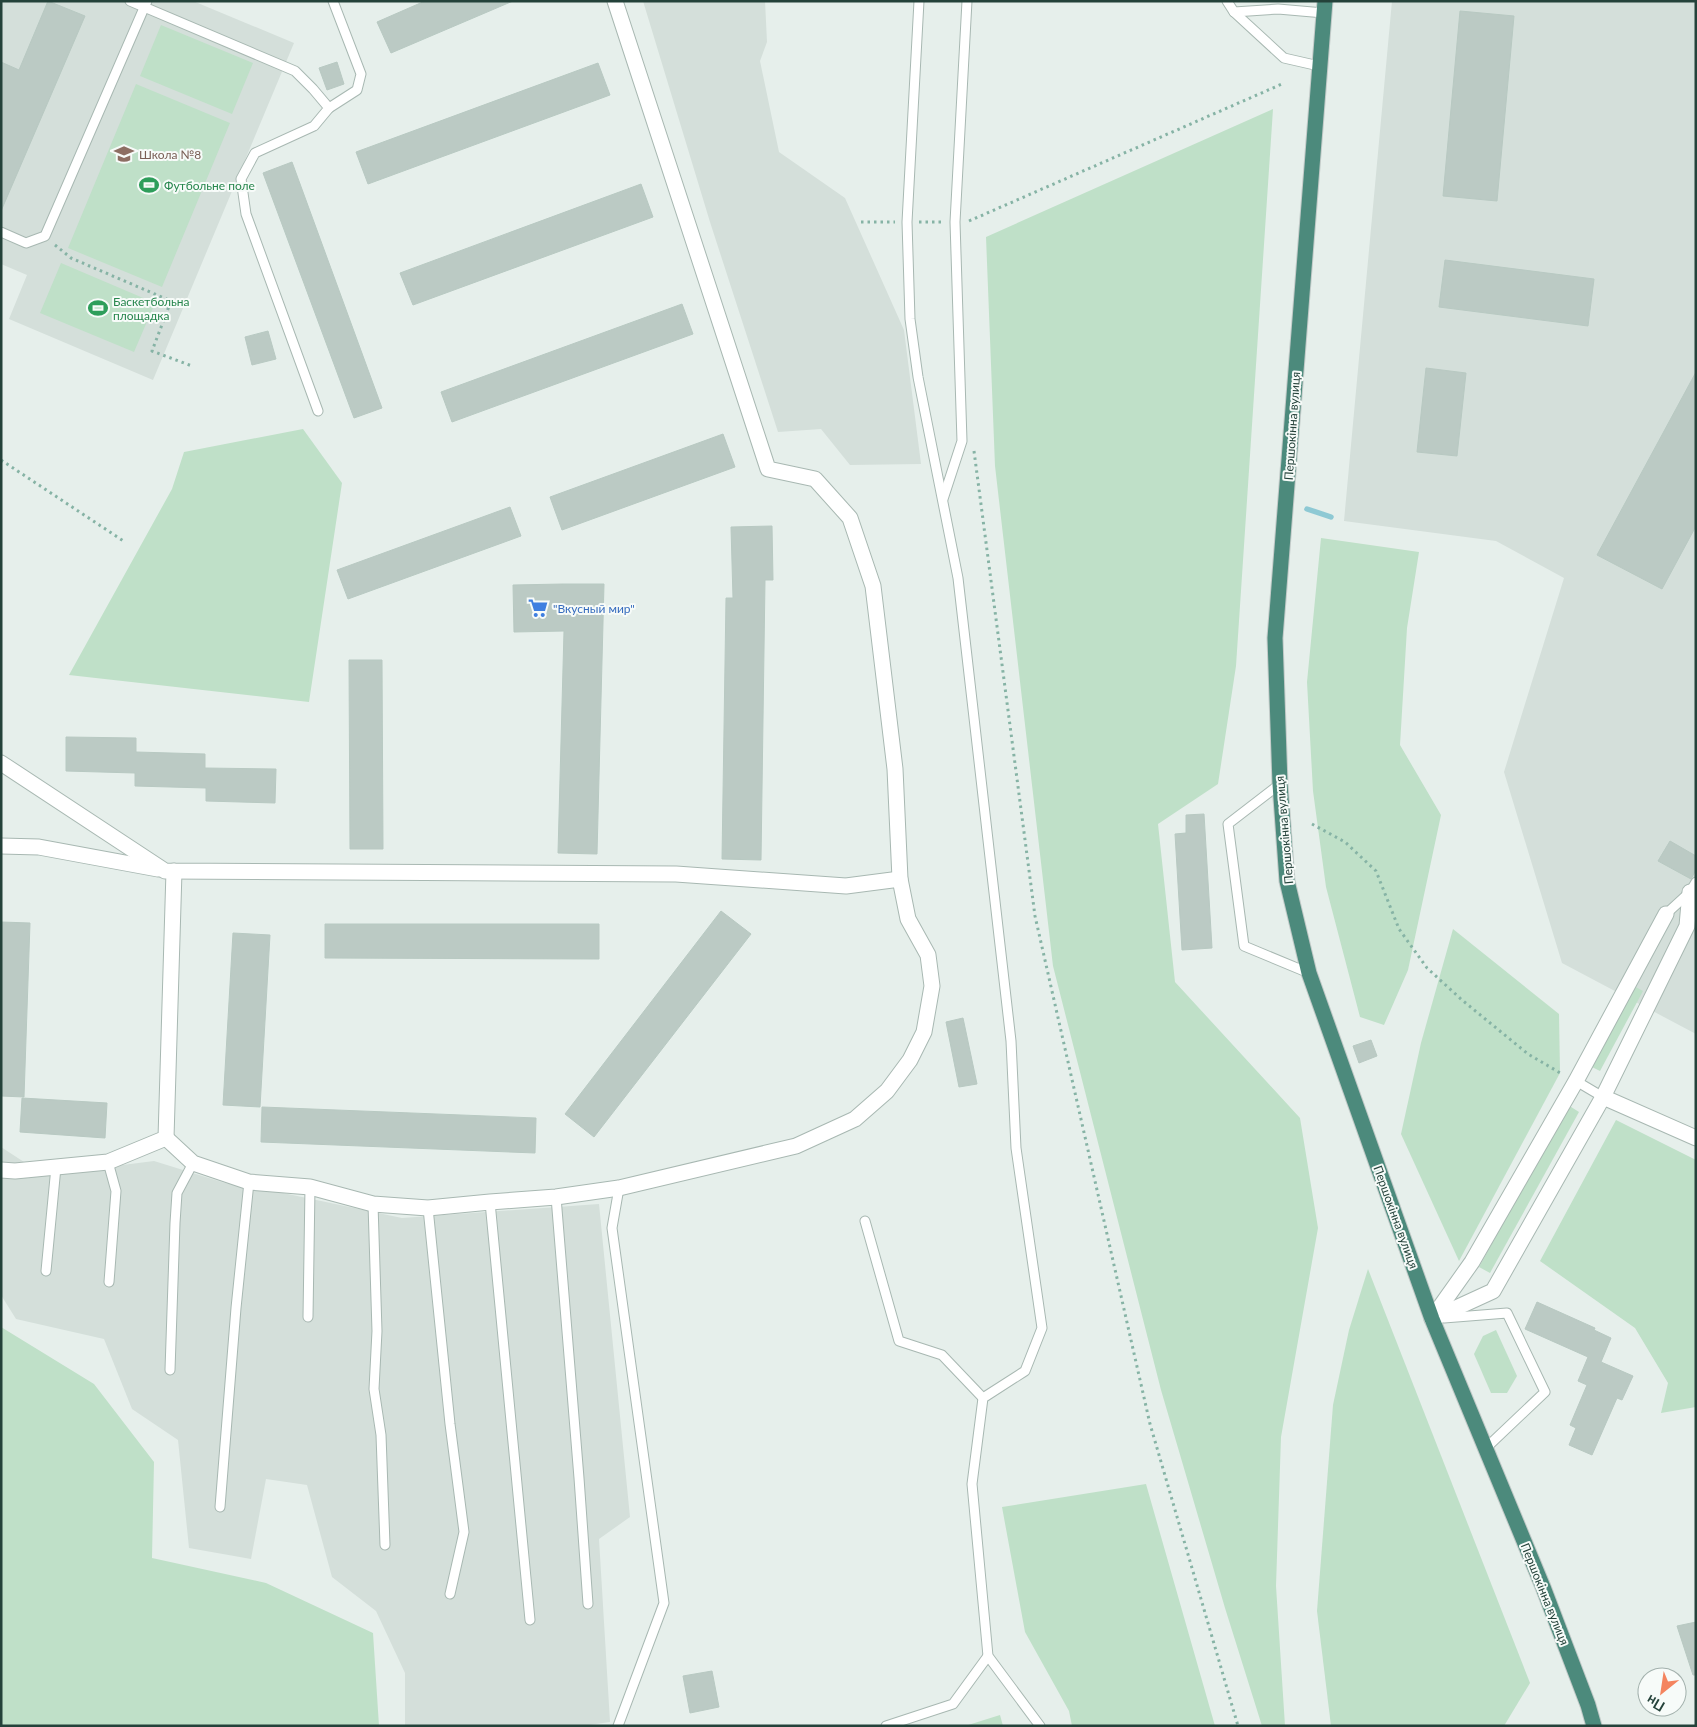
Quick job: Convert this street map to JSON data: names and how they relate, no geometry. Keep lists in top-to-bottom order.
{
  "streets": {
    "highway": ["Першокінна вулиця"]
  },
  "places": {
    "school or university": ["Школа №8"],
    "sports": ["Футбольне поле", "Баскетбольна площадка"],
    "supermarket": ["\"Вкусный мир\""]
  },
  "north": "bottom left"
}
